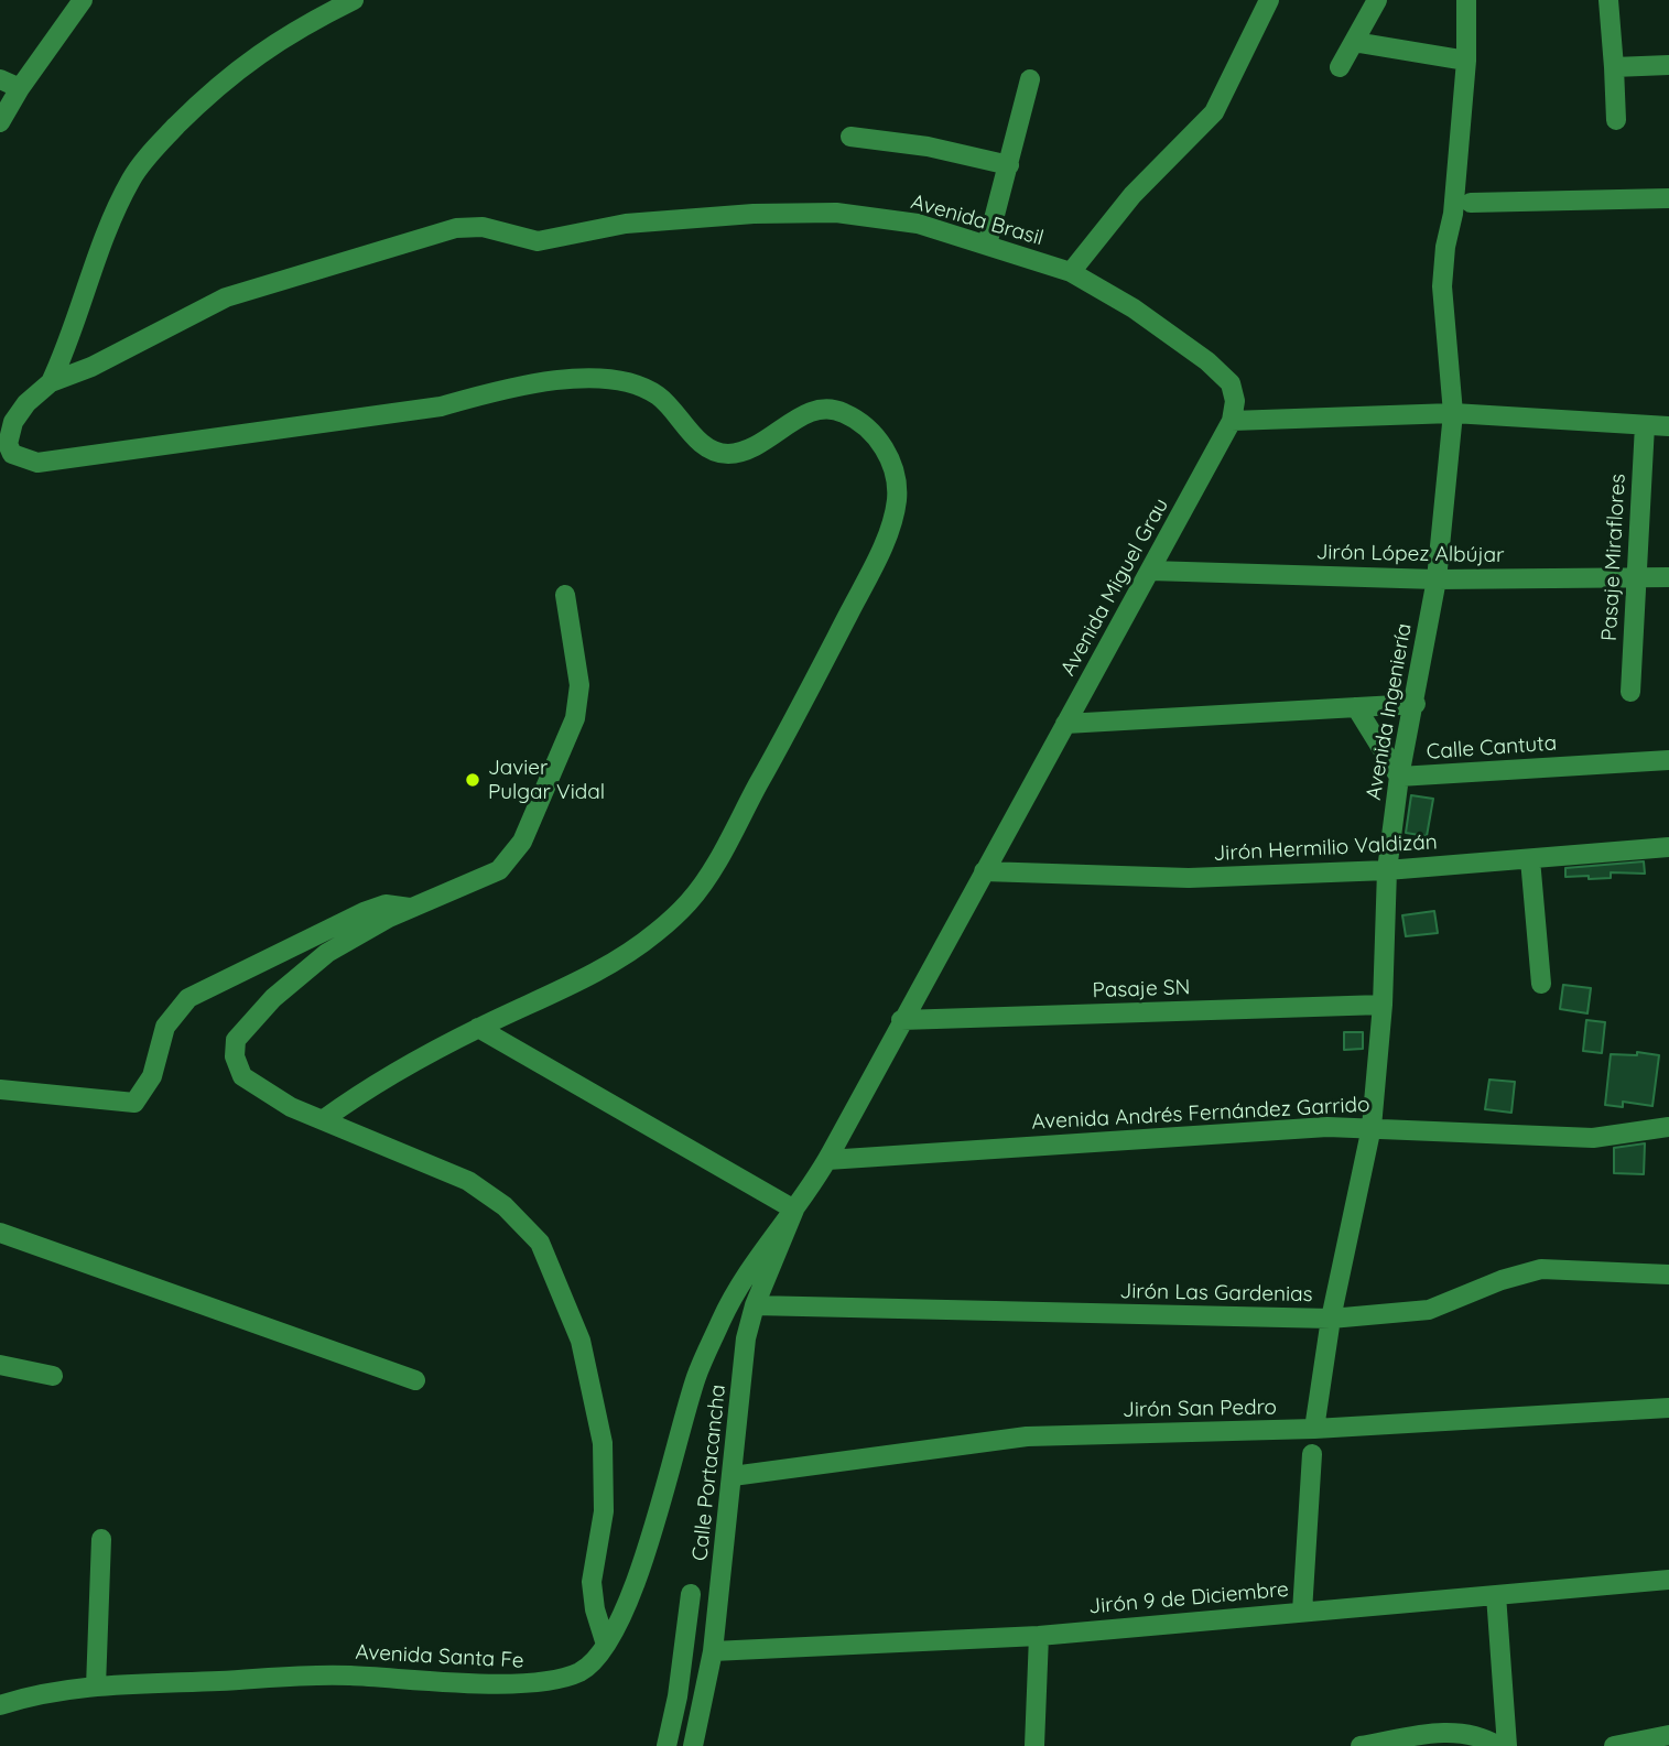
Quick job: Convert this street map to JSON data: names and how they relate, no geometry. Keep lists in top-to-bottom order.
{
  "streets": {
    "street": [
      "Avenida Brasil",
      "Jirón López Albújar",
      "Pasaje Miraflores",
      "Avenida Miguel Grau",
      "Avenida Ingeniería",
      "Calle Cantuta",
      "Jirón Hermilio Valdizán",
      "Pasaje SN",
      "Avenida Andrés Fernández Garrido",
      "Jirón Las Gardenias",
      "Jirón San Pedro",
      "Calle Portacancha",
      "Jirón 9 de Diciembre",
      "Avenida Santa Fe"
    ]
  },
  "crossings": [
    ["Avenida Brasil", "Avenida Miguel Grau"],
    ["Jirón López Albújar", "Pasaje Miraflores"],
    ["Jirón López Albújar", "Avenida Miguel Grau"],
    ["Jirón López Albújar", "Avenida Ingeniería"],
    ["Avenida Miguel Grau", "Jirón Hermilio Valdizán"],
    ["Avenida Miguel Grau", "Pasaje SN"],
    ["Avenida Miguel Grau", "Avenida Andrés Fernández Garrido"],
    ["Avenida Miguel Grau", "Avenida Santa Fe"],
    ["Avenida Ingeniería", "Calle Cantuta"],
    ["Avenida Ingeniería", "Jirón Hermilio Valdizán"],
    ["Avenida Ingeniería", "Pasaje SN"],
    ["Avenida Ingeniería", "Avenida Andrés Fernández Garrido"],
    ["Avenida Ingeniería", "Jirón Las Gardenias"],
    ["Avenida Ingeniería", "Jirón San Pedro"],
    ["Avenida Andrés Fernández Garrido", "Avenida Santa Fe"],
    ["Jirón Las Gardenias", "Calle Portacancha"],
    ["Jirón San Pedro", "Calle Portacancha"],
    ["Calle Portacancha", "Jirón 9 de Diciembre"],
    ["Calle Portacancha", "Avenida Santa Fe"]
  ],
  "places": ["Javier Pulgar Vidal"]
}
